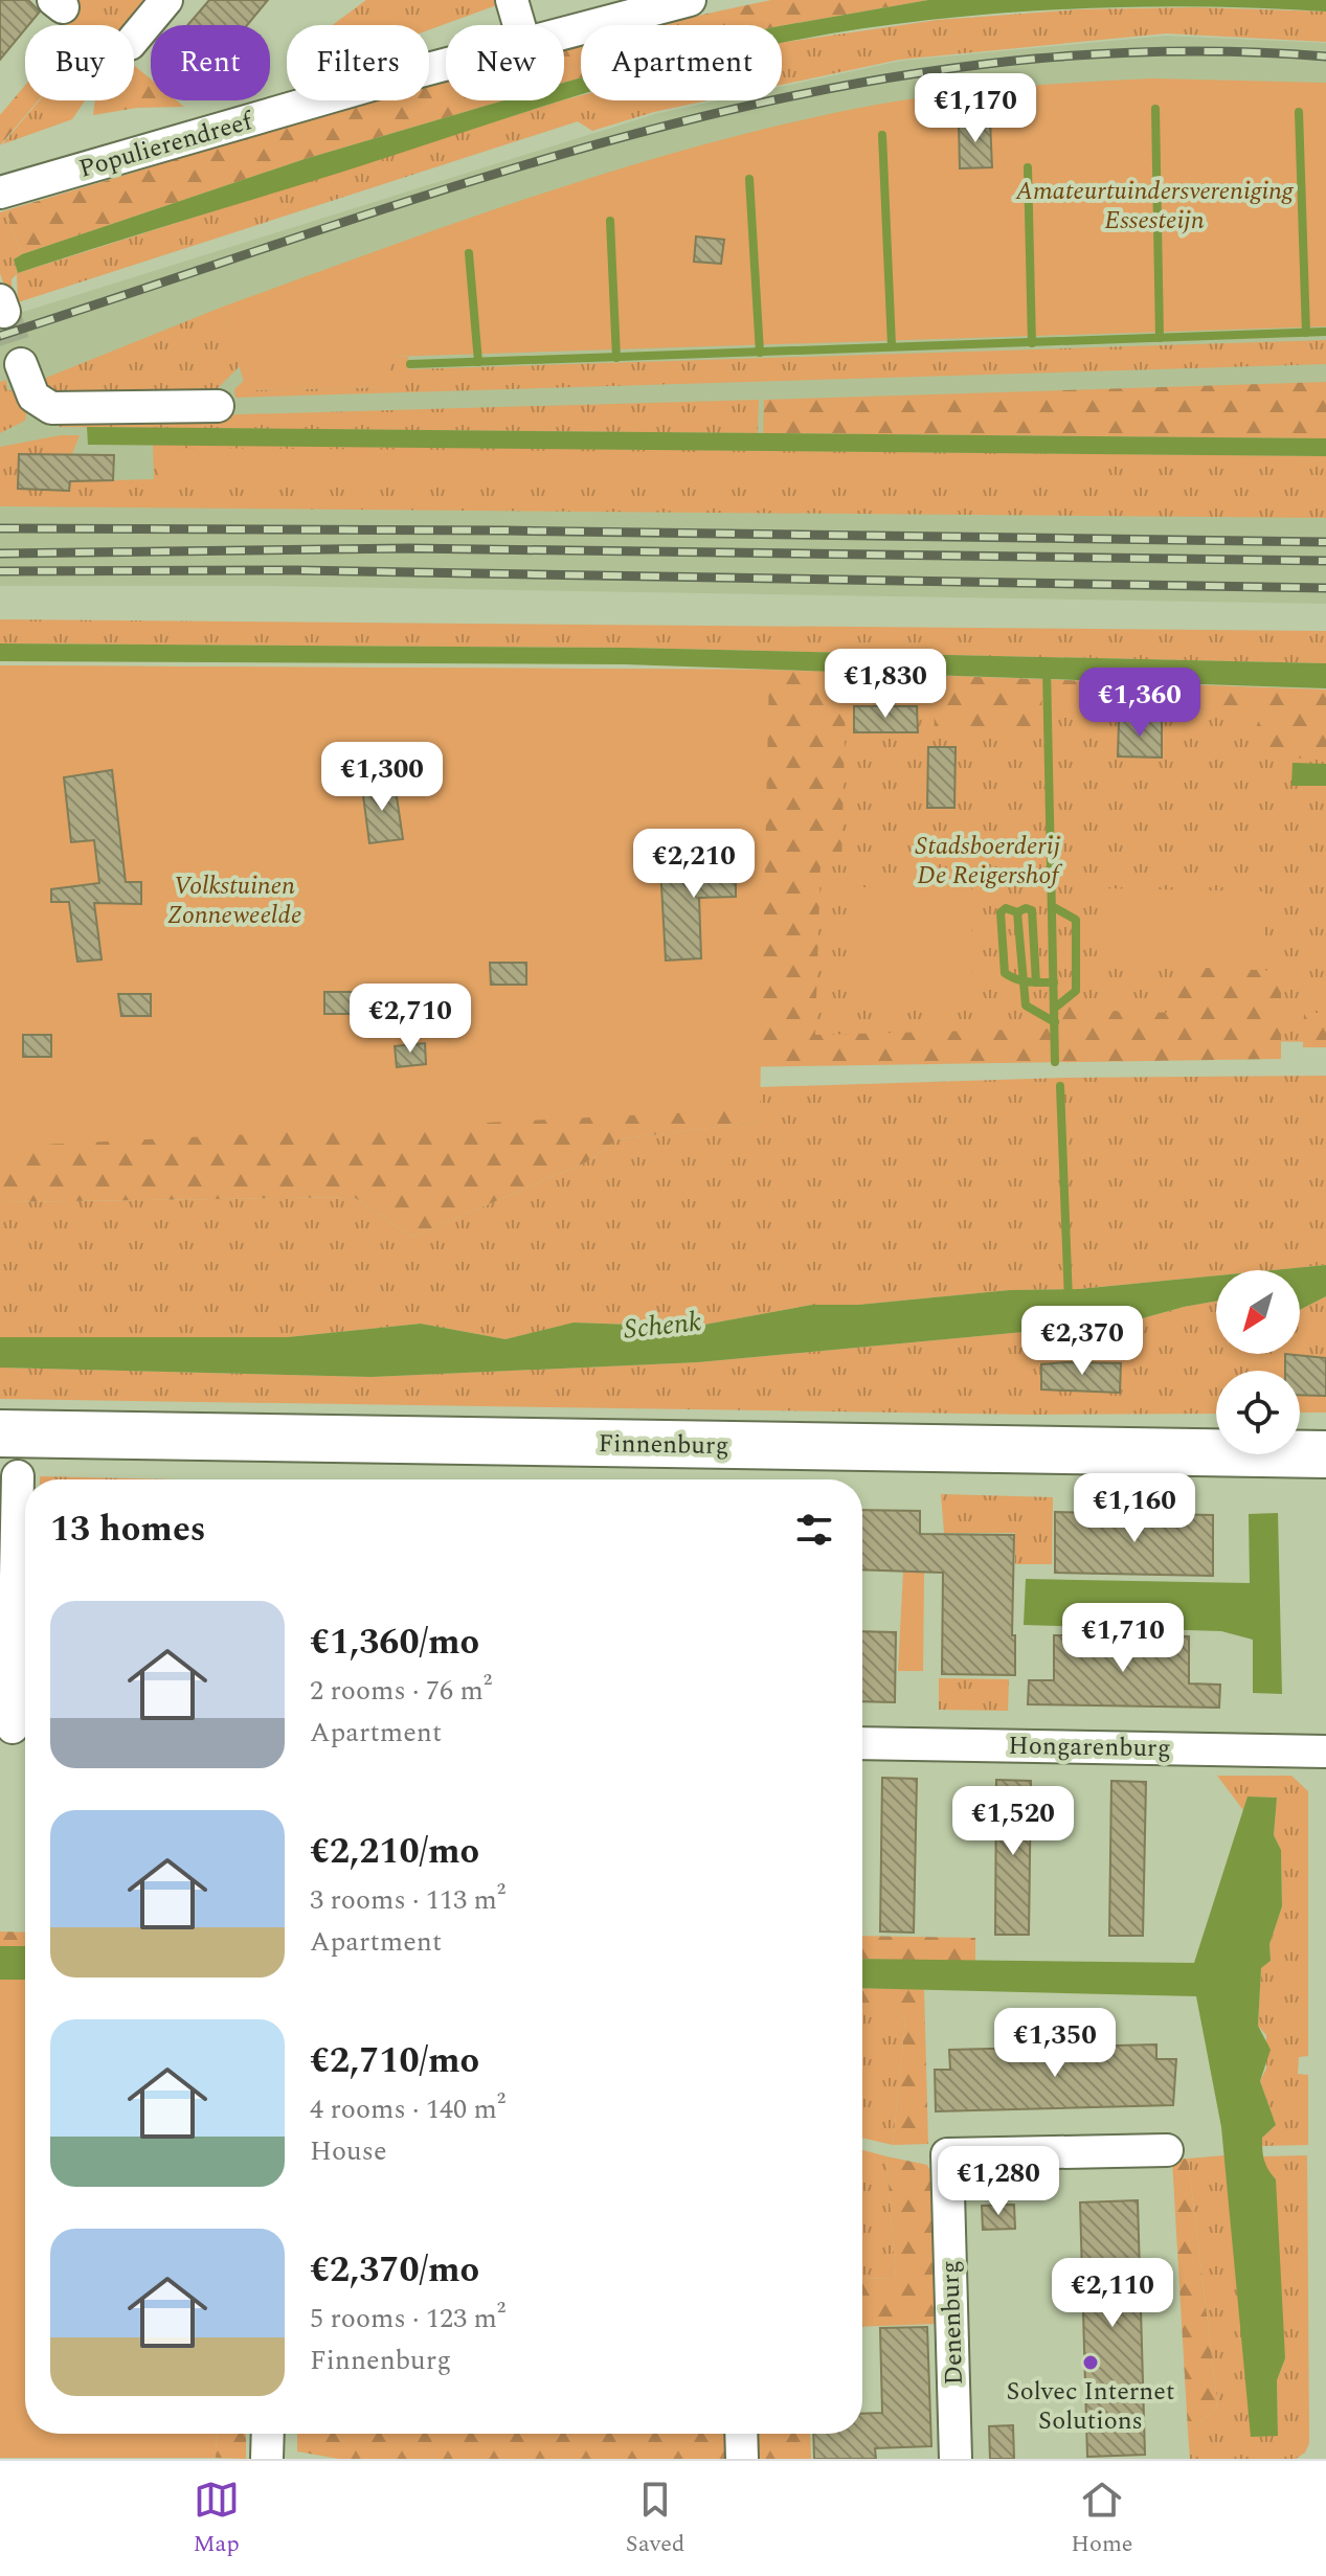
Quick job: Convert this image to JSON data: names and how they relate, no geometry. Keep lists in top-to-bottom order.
{
  "streets": {
    "street": [
      "Populierendreef",
      "Finnenburg",
      "Hongarenburg",
      "Denenburg"
    ]
  },
  "water": ["Schenk"],
  "parks": ["Amateurtuindersvereniging Essesteijn", "Stadsboerderij De Reigershof", "Volkstuinen Zonneweelde"],
  "places": ["Solvec Internet Solutions"],
  "north": "bottom left",
  "page": {
    "chip": [
      "Buy",
      "Rent",
      "Filters",
      "New",
      "Apartment"
    ],
    "price": [
      "€1,170",
      "€1,830",
      "€1,360",
      "€1,300",
      "€2,210",
      "€2,710",
      "€2,370",
      "€1,160",
      "€1,710",
      "€1,520",
      "€1,350",
      "€1,280",
      "€2,110"
    ],
    "heading": "13 homes",
    "list": [
      {
        "name": "€1,360/mo",
        "note": "2 rooms · 76 m² · Apartment"
      },
      {
        "name": "€2,210/mo",
        "note": "3 rooms · 113 m² · Apartment"
      },
      {
        "name": "€2,710/mo",
        "note": "4 rooms · 140 m² · House"
      },
      {
        "name": "€2,370/mo",
        "note": "5 rooms · 123 m² · Finnenburg"
      }
    ],
    "tabs": ["Map", "Saved", "Home"]
  }
}
